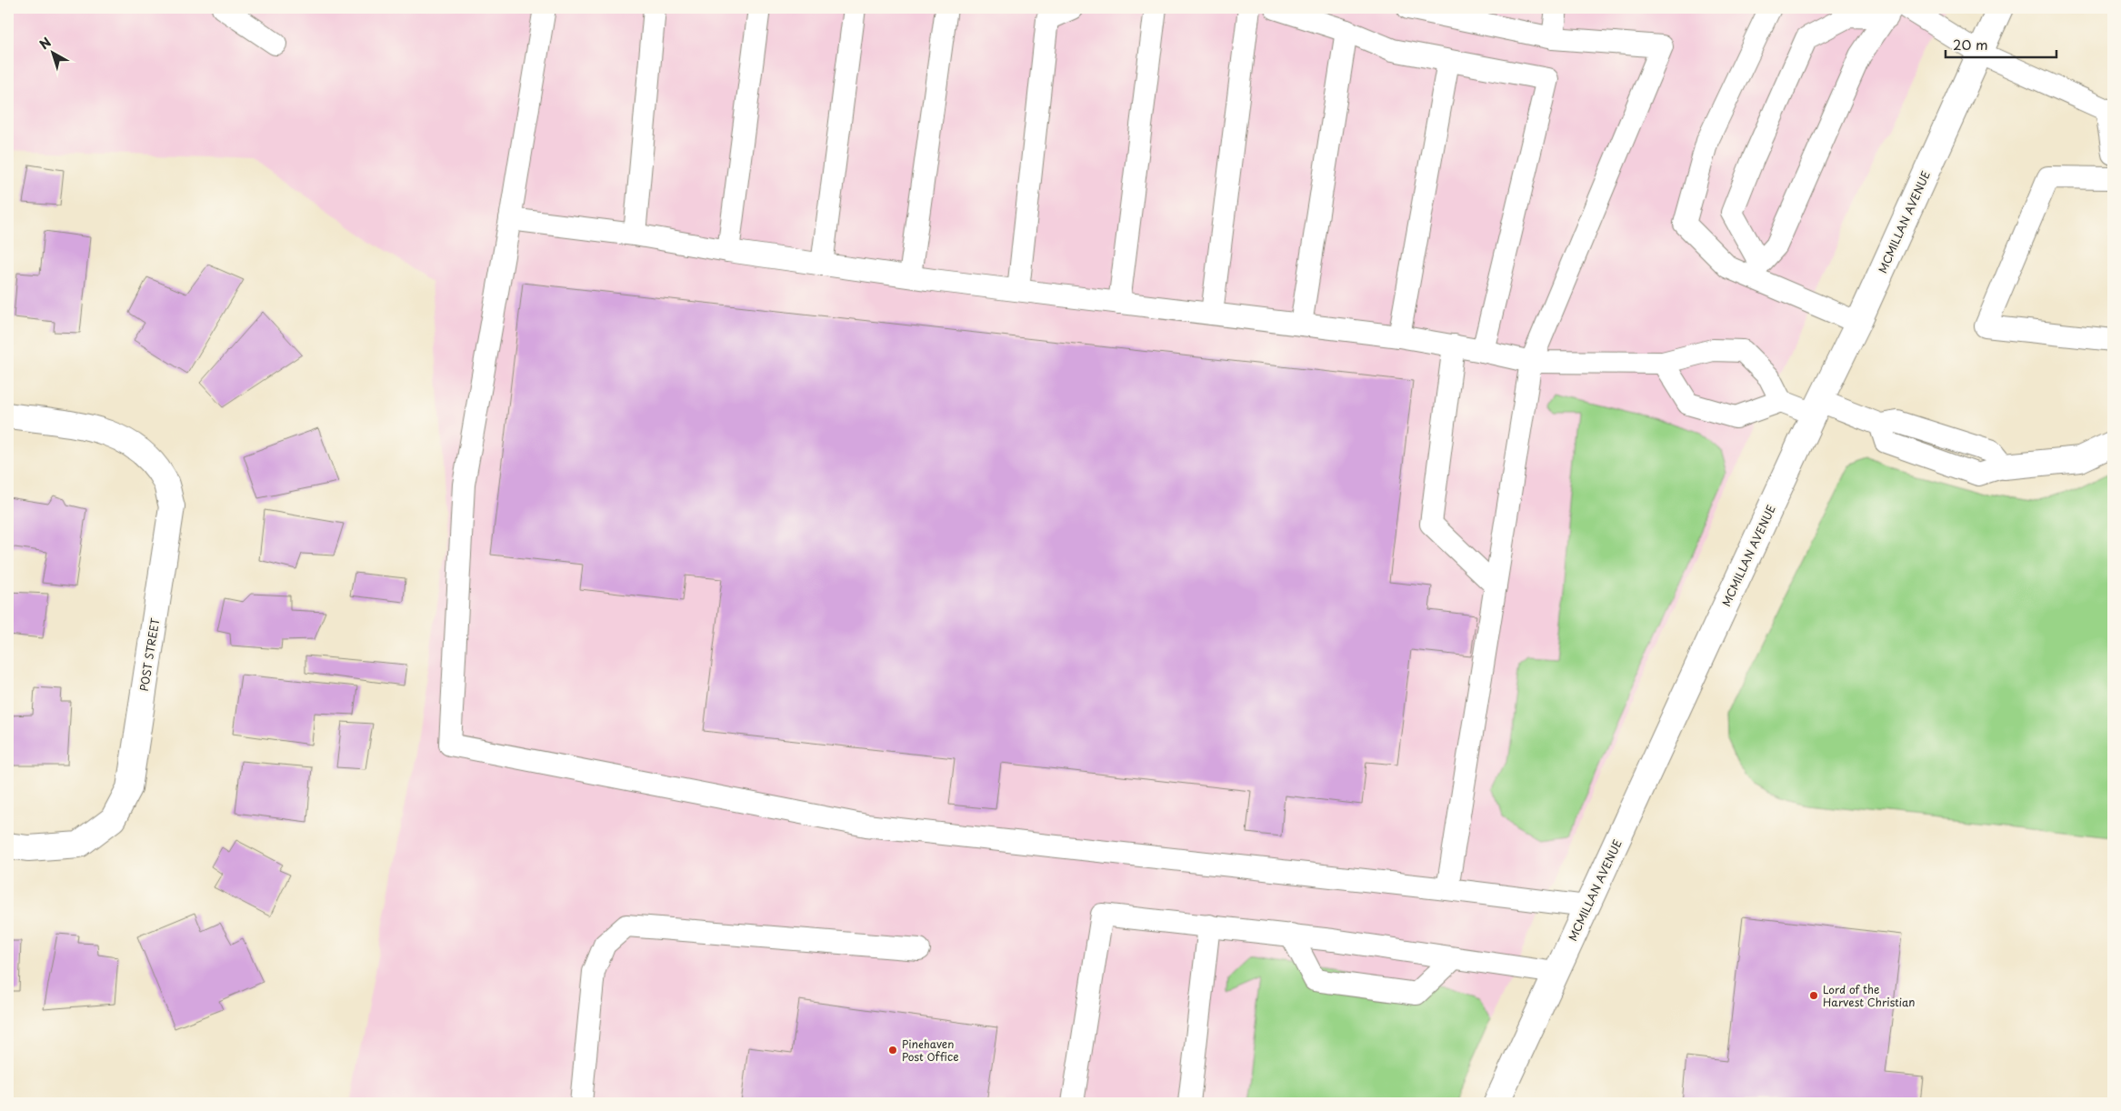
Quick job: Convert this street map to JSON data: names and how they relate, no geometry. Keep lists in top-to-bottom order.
{
  "streets": {
    "street": ["MCMILLAN AVENUE", "POST STREET"]
  },
  "places": ["Lord of the Harvest Christian", "Pinehaven Post Office"],
  "scale_bar": "20 m",
  "north": "top left"
}
